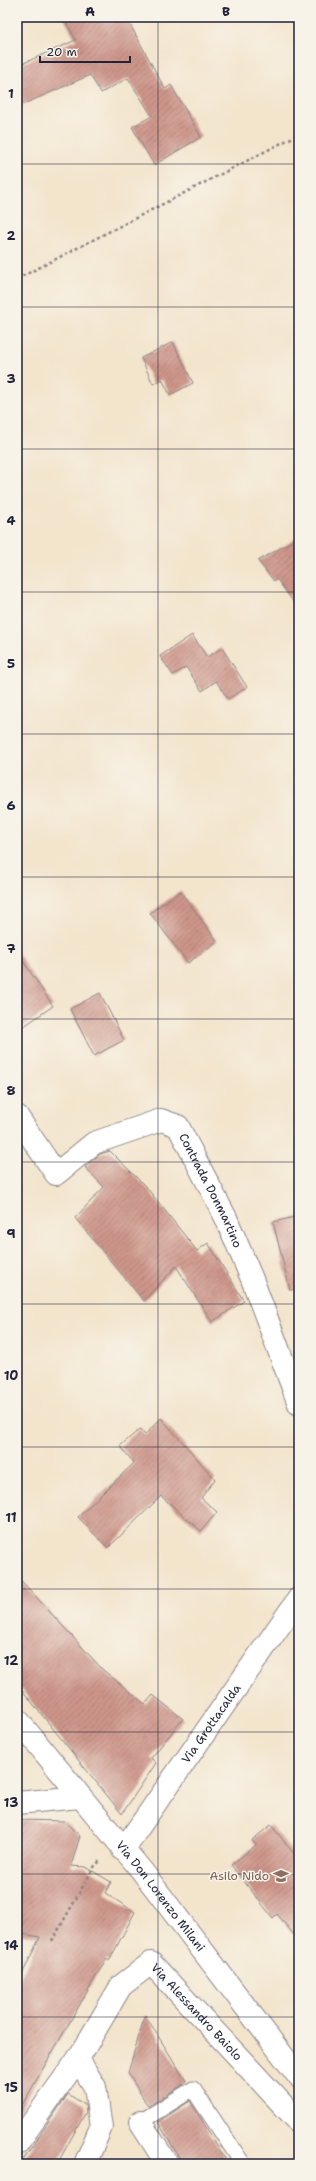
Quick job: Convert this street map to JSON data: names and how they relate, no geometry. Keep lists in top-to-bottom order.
{
  "streets": {
    "street": [
      "Contrada Donmartino",
      "Via Grottacalda",
      "Via Don Lorenzo Milani",
      "Via Alessandro Baiolo"
    ]
  },
  "crossings": [
    ["Via Grottacalda", "Via Don Lorenzo Milani"]
  ],
  "places": {
    "school or university": ["Asilo Nido"]
  },
  "scale_bar": "20 m",
  "grid": {
    "columns": ["A", "B"],
    "rows": [
      "1",
      "2",
      "3",
      "4",
      "5",
      "6",
      "7",
      "8",
      "9",
      "10",
      "11",
      "12",
      "13",
      "14",
      "15"
    ]
  }
}
